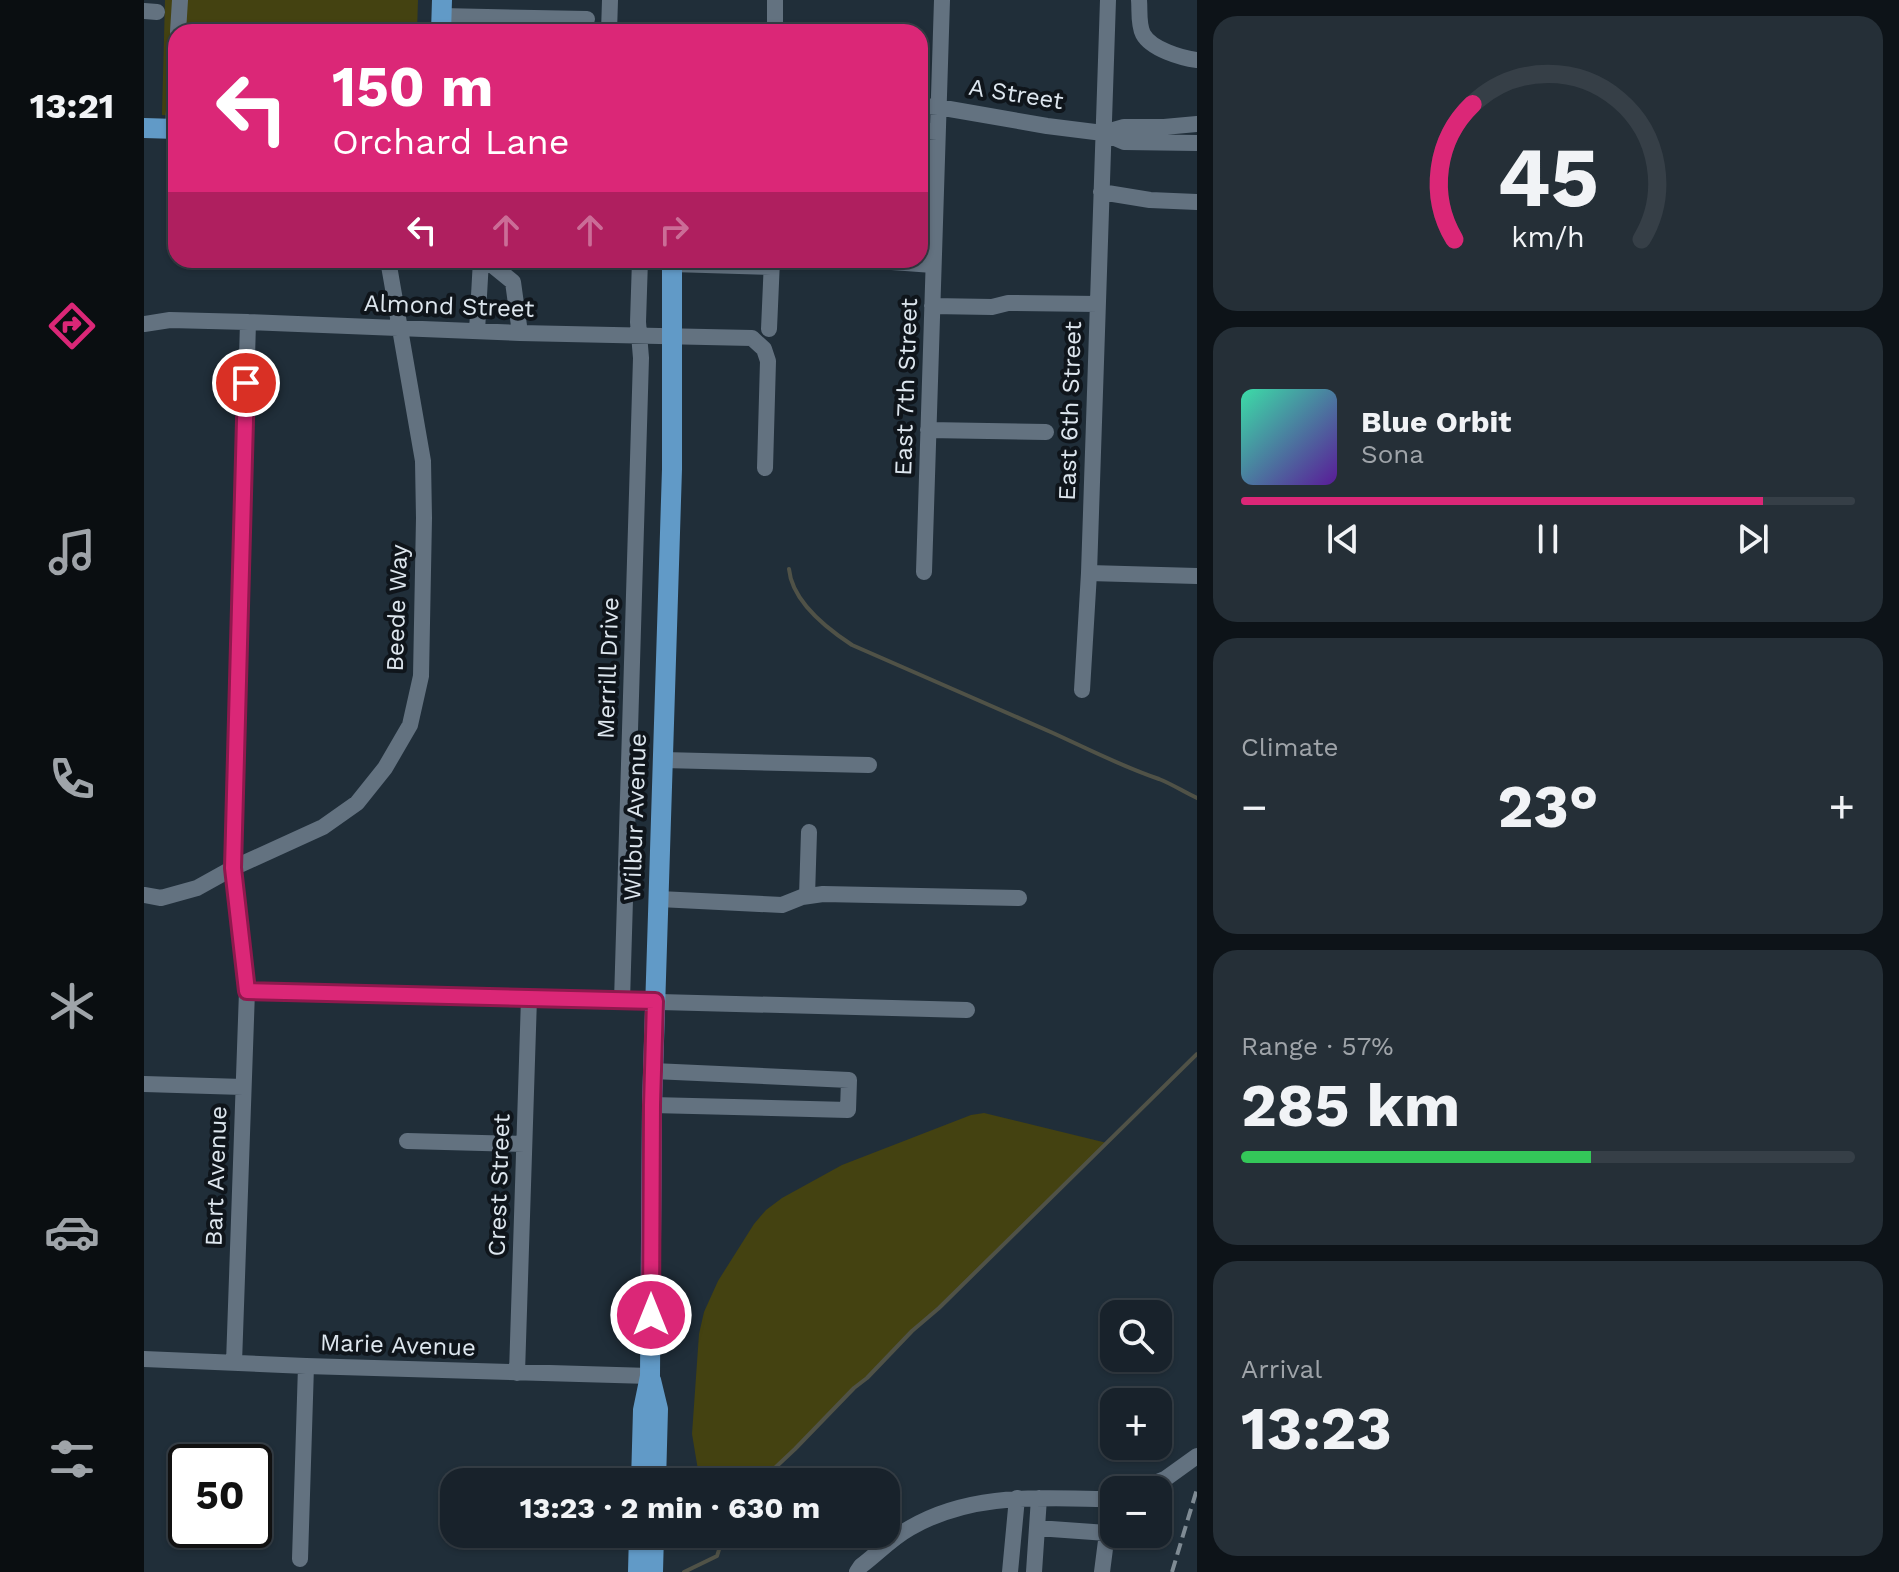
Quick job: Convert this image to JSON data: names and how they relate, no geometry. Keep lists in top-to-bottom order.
{
  "streets": {
    "main road": ["Wilbur Avenue"],
    "street": [
      "A Street",
      "Almond Street",
      "East 7th Street",
      "East 6th Street",
      "Beede Way",
      "Merrill Drive",
      "Bart Avenue",
      "Crest Street",
      "Marie Avenue"
    ]
  },
  "crossings": [
    ["A Street", "East 7th Street"],
    ["A Street", "East 6th Street"],
    ["Almond Street", "Beede Way"],
    ["Almond Street", "Merrill Drive"],
    ["Almond Street", "Wilbur Avenue"],
    ["Almond Street", "Bart Avenue"],
    ["Beede Way", "Bart Avenue"],
    ["Wilbur Avenue", "Marie Avenue"],
    ["Bart Avenue", "Marie Avenue"],
    ["Crest Street", "Marie Avenue"]
  ],
  "page": {
    "tabs": "13:21",
    "turn": ["150 m", "Orchard Lane"],
    "song": ["Blue Orbit", "Sona"],
    "tile": [
      "Climate",
      ["Range · 57%", "285 km"],
      ["Arrival", "13:23"]
    ],
    "heat": ["−", "23°", "+"],
    "map_buttons": ["+", "−"],
    "limit": "50",
    "trip": "13:23 · 2 min · 630 m",
    "gauge": ["45", "km/h"]
  }
}
